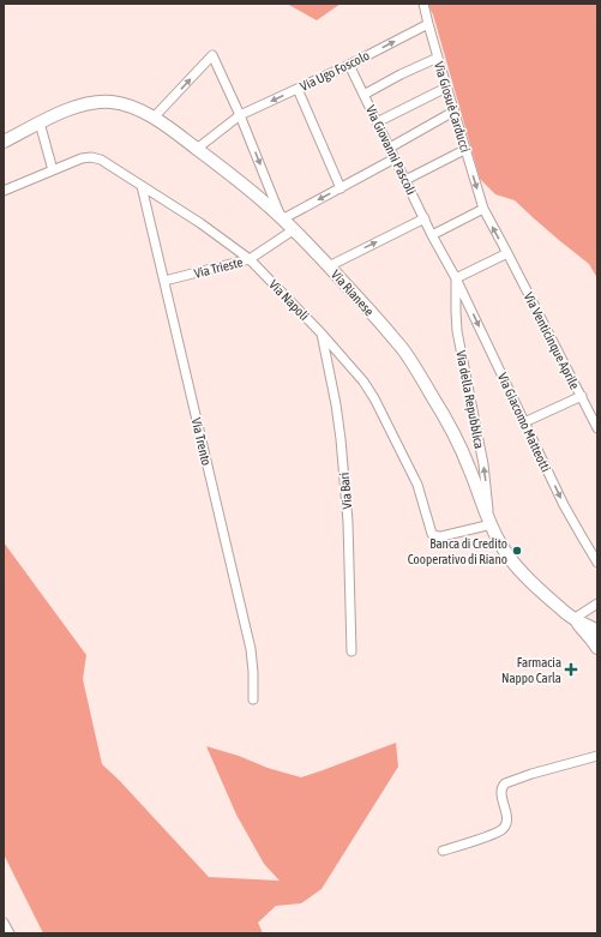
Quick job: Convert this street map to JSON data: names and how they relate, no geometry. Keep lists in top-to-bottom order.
{
  "streets": {
    "main road": ["Via Rianese"],
    "street": [
      "Via Ugo Foscolo",
      "Via Giosuè Carducci",
      "Via Giovanni Pascoli",
      "Via Trieste",
      "Via Napoli",
      "Via Venticinque Aprile",
      "Via della Repubblica",
      "Via Giacomo Matteotti",
      "Via Trento",
      "Via Bari"
    ]
  },
  "crossings": [
    ["Via Ugo Foscolo", "Via Giosuè Carducci"],
    ["Via Ugo Foscolo", "Via Giovanni Pascoli"],
    ["Via Ugo Foscolo", "Via Rianese"],
    ["Via Giosuè Carducci", "Via Venticinque Aprile"],
    ["Via Giovanni Pascoli", "Via Giacomo Matteotti"],
    ["Via Trieste", "Via Rianese"],
    ["Via Trieste", "Via Napoli"],
    ["Via Trieste", "Via Trento"],
    ["Via Rianese", "Via Napoli"],
    ["Via Rianese", "Via della Repubblica"],
    ["Via Napoli", "Via della Repubblica"],
    ["Via Napoli", "Via Trento"],
    ["Via Napoli", "Via Bari"],
    ["Via della Repubblica", "Via Giacomo Matteotti"]
  ],
  "one_way": ["Via della Repubblica", "Via Giacomo Matteotti"],
  "places": {
    "other": ["Banca di Credito Cooperativo di Riano"],
    "health": ["Farmacia Nappo Carla"]
  }
}
